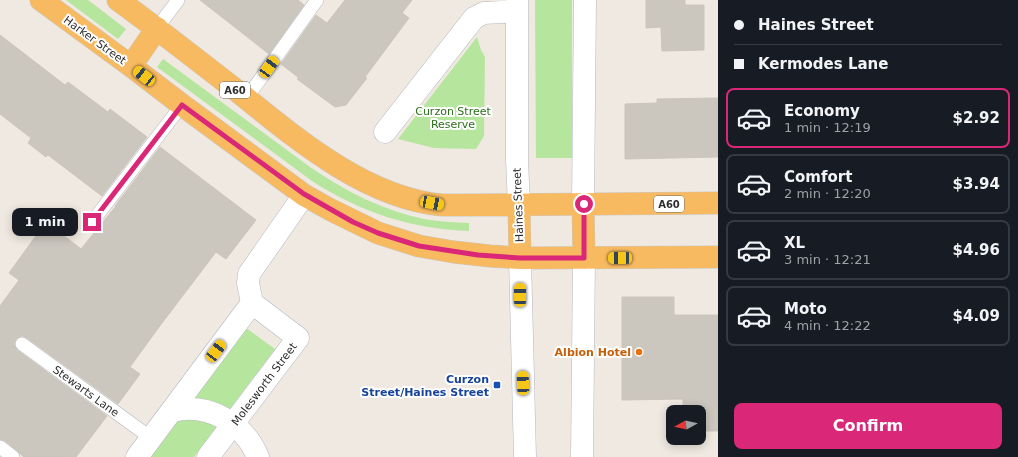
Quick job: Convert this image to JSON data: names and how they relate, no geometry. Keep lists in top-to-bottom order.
{
  "streets": {
    "highway": ["Harker Street", "A60", "Haines Street"],
    "street": ["Molesworth Street"],
    "lane": ["Stewarts Lane"]
  },
  "crossings": [
    ["Harker Street", "Haines Street"],
    ["A60", "Haines Street"]
  ],
  "parks": ["Curzon Street Reserve"],
  "places": {
    "other": ["Albion Hotel"],
    "transit": ["Curzon Street/Haines Street"]
  },
  "north": "left",
  "page": {
    "banner": ["Haines Street", "Kermodes Lane"],
    "list": [
      {
        "name": "Economy",
        "note": "1 min · 12:19",
        "value": "$2.92"
      },
      {
        "name": "Comfort",
        "note": "2 min · 12:20",
        "value": "$3.94"
      },
      {
        "name": "XL",
        "note": "3 min · 12:21",
        "value": "$4.96"
      },
      {
        "name": "Moto",
        "note": "4 min · 12:22",
        "value": "$4.09"
      }
    ],
    "bubble": "1 min",
    "buttons": "Confirm"
  }
}
